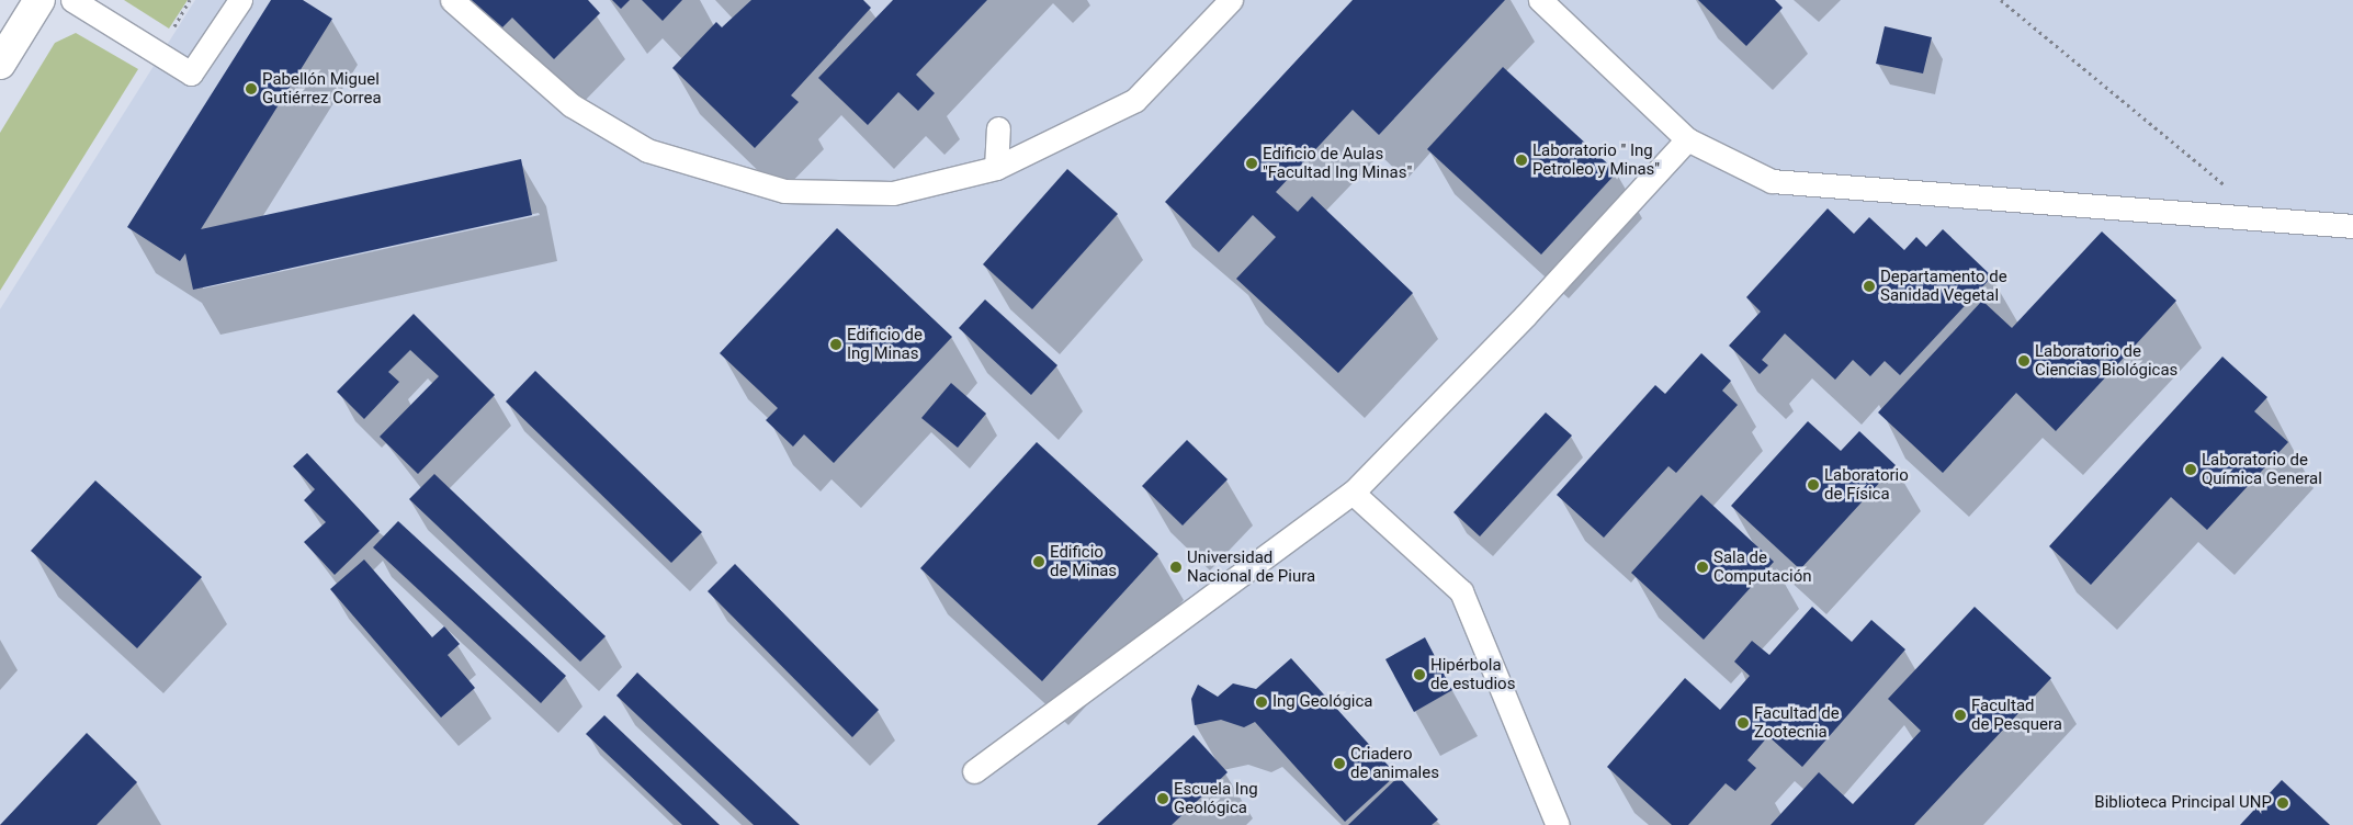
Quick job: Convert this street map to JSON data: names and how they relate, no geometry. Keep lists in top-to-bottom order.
{
  "places": [
    "Pabellón Miguel Gutiérrez Correa",
    "Laboratorio \" Ing Petroleo y Minas\"",
    "Edificio de Aulas \"Facultad Ing Minas\"",
    "Departamento de Sanidad Vegetal",
    "Edificio de Ing Minas",
    "Laboratorio de Ciencias Biológicas",
    "Laboratorio de Química General",
    "Laboratorio de Física",
    "Edificio de Minas",
    "Universidad Nacional de Piura",
    "Sala de Computación",
    "Hipérbola de estudios",
    "Ing Geológica",
    "Facultad de Pesquera",
    "Facultad de Zootecnia",
    "Criadero de animales",
    "Escuela Ing Geológica",
    "Biblioteca Principal UNP"
  ]
}
